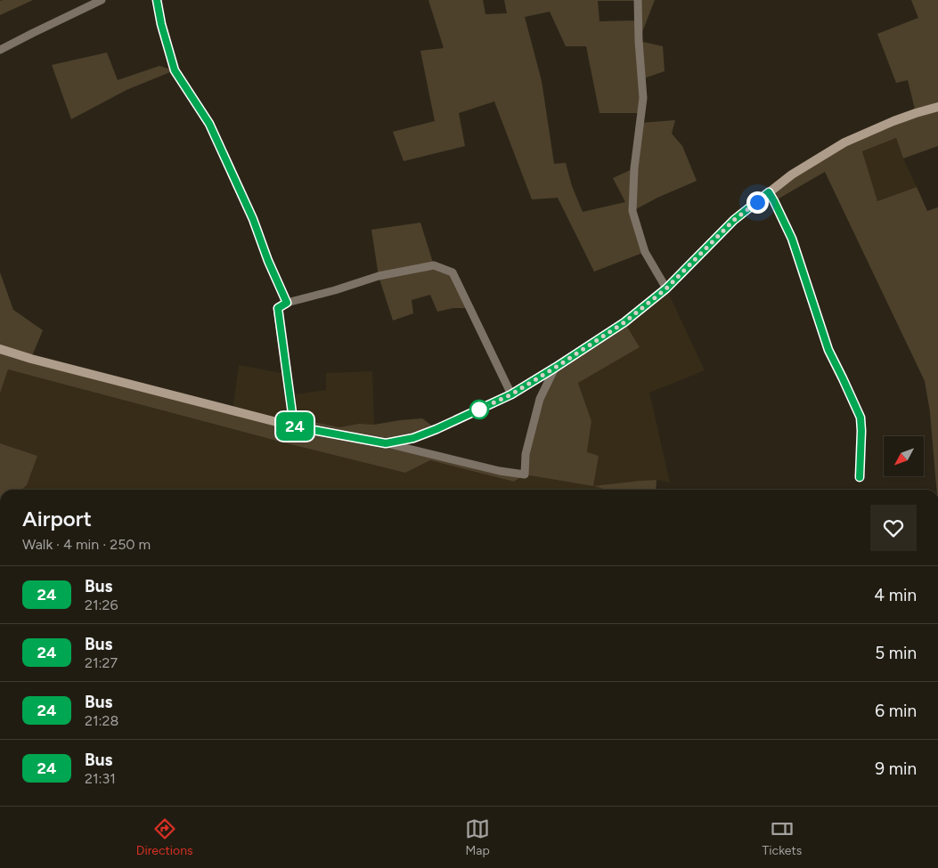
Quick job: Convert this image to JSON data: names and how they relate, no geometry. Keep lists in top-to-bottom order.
{
  "lines": ["bus line 24"],
  "north": "bottom left",
  "page": {
    "on_map": "24",
    "heading": ["Airport", "Walk · 4 min · 250 m"],
    "list": [
      {
        "mark": "24",
        "name": "Bus",
        "note": "21:26",
        "value": "4 min"
      },
      {
        "mark": "24",
        "name": "Bus",
        "note": "21:27",
        "value": "5 min"
      },
      {
        "mark": "24",
        "name": "Bus",
        "note": "21:28",
        "value": "6 min"
      },
      {
        "mark": "24",
        "name": "Bus",
        "note": "21:31",
        "value": "9 min"
      }
    ],
    "tabs": ["Directions", "Map", "Tickets"]
  }
}
